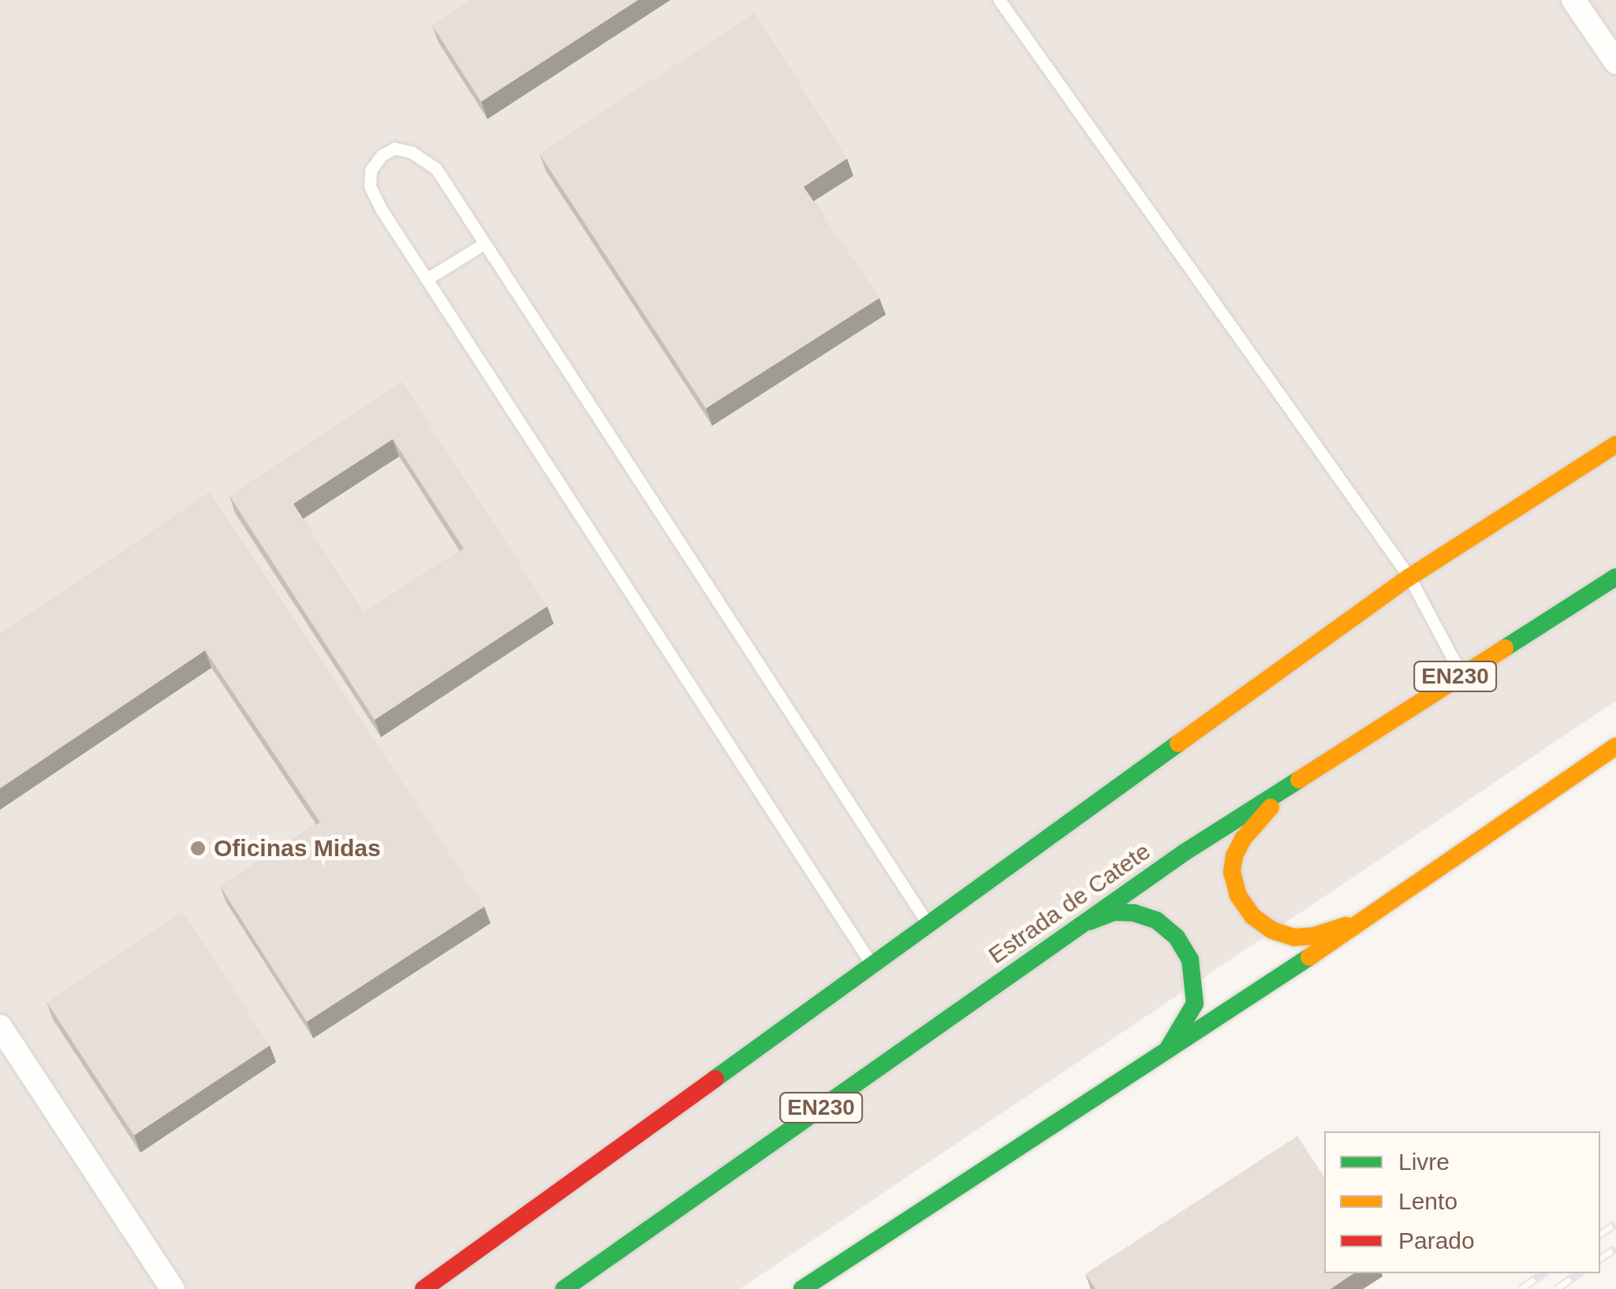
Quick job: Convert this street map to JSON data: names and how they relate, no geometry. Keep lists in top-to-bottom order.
{
  "streets": {
    "main road": ["EN230", "Estrada de Catete"]
  },
  "crossings": [
    ["EN230", "Estrada de Catete"]
  ],
  "places": ["Oficinas Midas"],
  "legend": ["Livre", "Lento", "Parado"]
}
